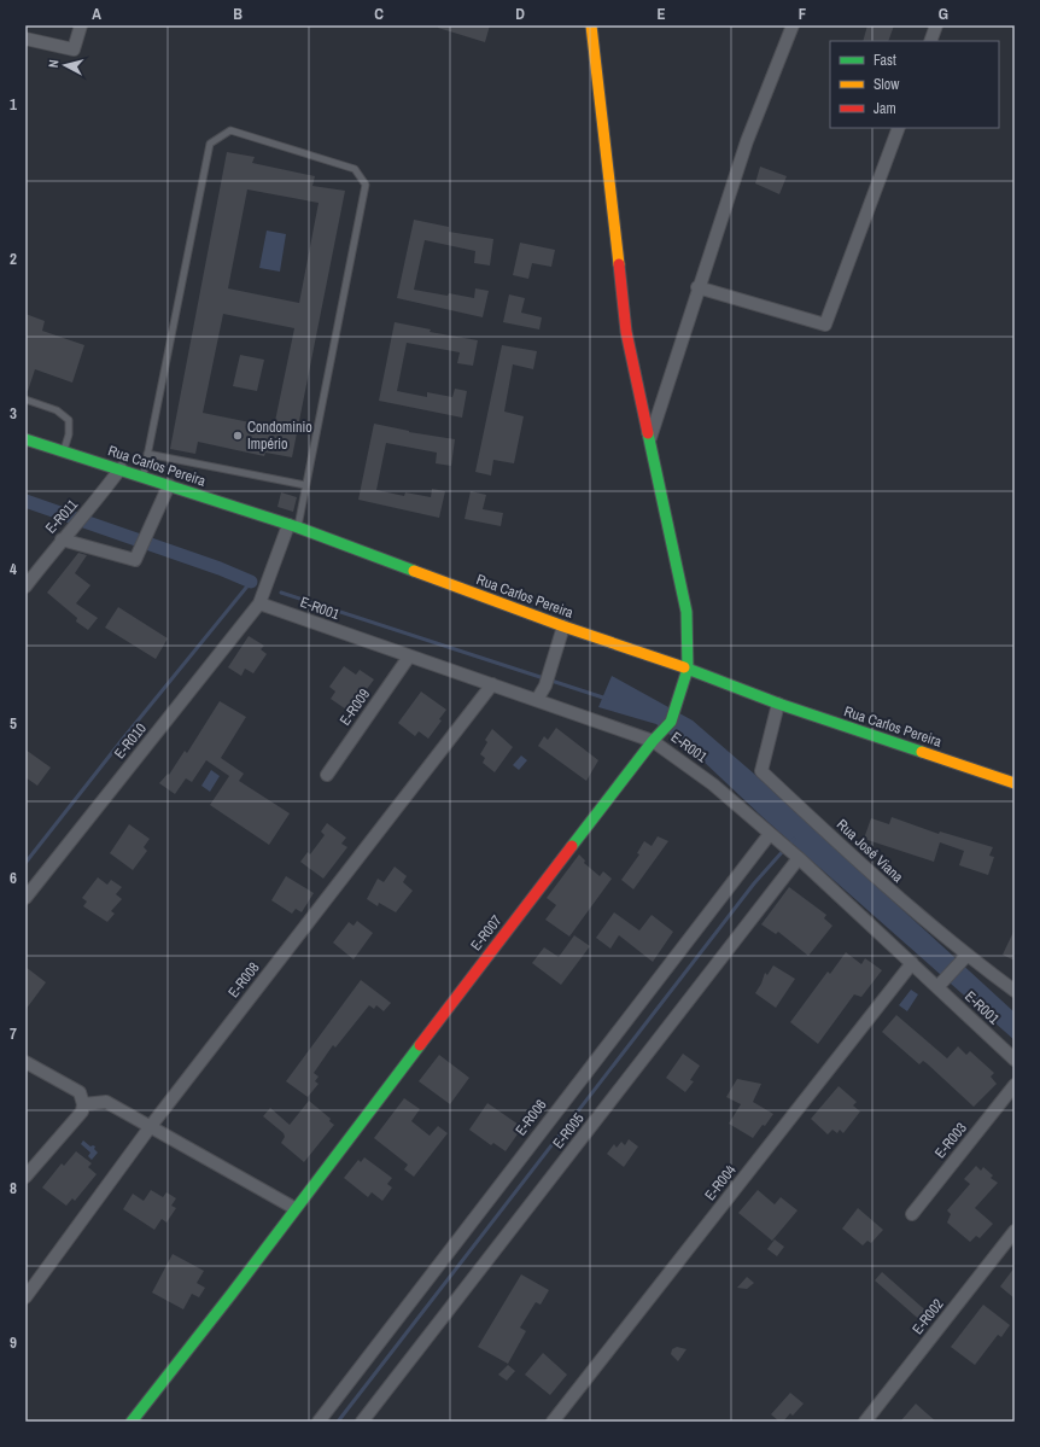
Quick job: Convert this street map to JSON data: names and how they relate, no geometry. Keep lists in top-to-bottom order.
{
  "streets": {
    "street": [
      "Rua Carlos Pereira",
      "E-R011",
      "E-R001",
      "E-R009",
      "E-R010",
      "Rua José Viana",
      "E-R007",
      "E-R008",
      "E-R006",
      "E-R005",
      "E-R003",
      "E-R004",
      "E-R002"
    ]
  },
  "crossings": [
    ["Rua Carlos Pereira", "E-R011"],
    ["Rua Carlos Pereira", "E-R010"],
    ["Rua Carlos Pereira", "Rua José Viana"],
    ["Rua Carlos Pereira", "E-R007"],
    ["E-R001", "E-R009"],
    ["E-R001", "E-R010"],
    ["E-R001", "E-R007"],
    ["E-R001", "E-R008"],
    ["E-R001", "E-R006"],
    ["E-R001", "E-R005"],
    ["E-R001", "E-R004"]
  ],
  "places": ["Condominio Império"],
  "legend": ["Fast", "Slow", "Jam"],
  "north": "left",
  "grid": {
    "columns": [
      "A",
      "B",
      "C",
      "D",
      "E",
      "F",
      "G"
    ],
    "rows": [
      "1",
      "2",
      "3",
      "4",
      "5",
      "6",
      "7",
      "8",
      "9"
    ]
  }
}
